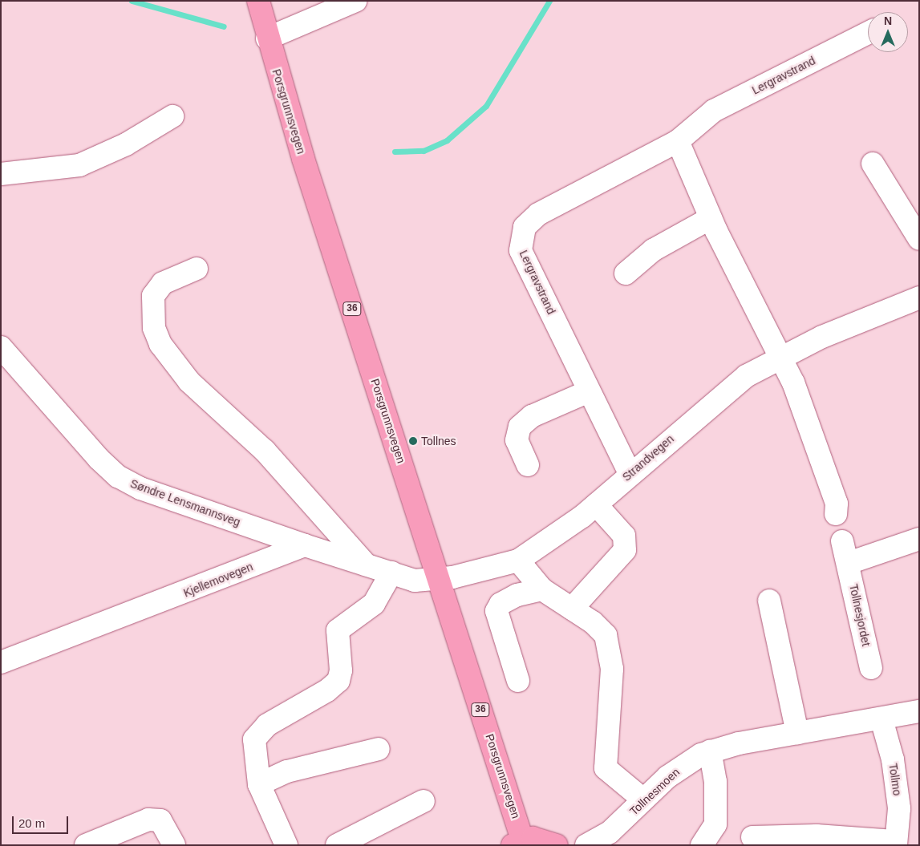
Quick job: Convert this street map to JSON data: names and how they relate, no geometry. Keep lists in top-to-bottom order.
{
  "streets": {
    "highway": ["Porsgrunnsvegen", "36"],
    "street": [
      "Lergravstrand",
      "Strandvegen",
      "Søndre Lensmannsveg",
      "Kjellemovegen",
      "Tollnesjordet",
      "Tollmo",
      "Tollnesmoen"
    ]
  },
  "crossings": [
    ["Lergravstrand", "Strandvegen"],
    ["Porsgrunnsvegen", "Strandvegen"],
    ["Søndre Lensmannsveg", "Kjellemovegen"],
    ["Tollmo", "Tollnesmoen"]
  ],
  "places": ["Tollnes"],
  "scale_bar": "20 m",
  "north": "top"
}
